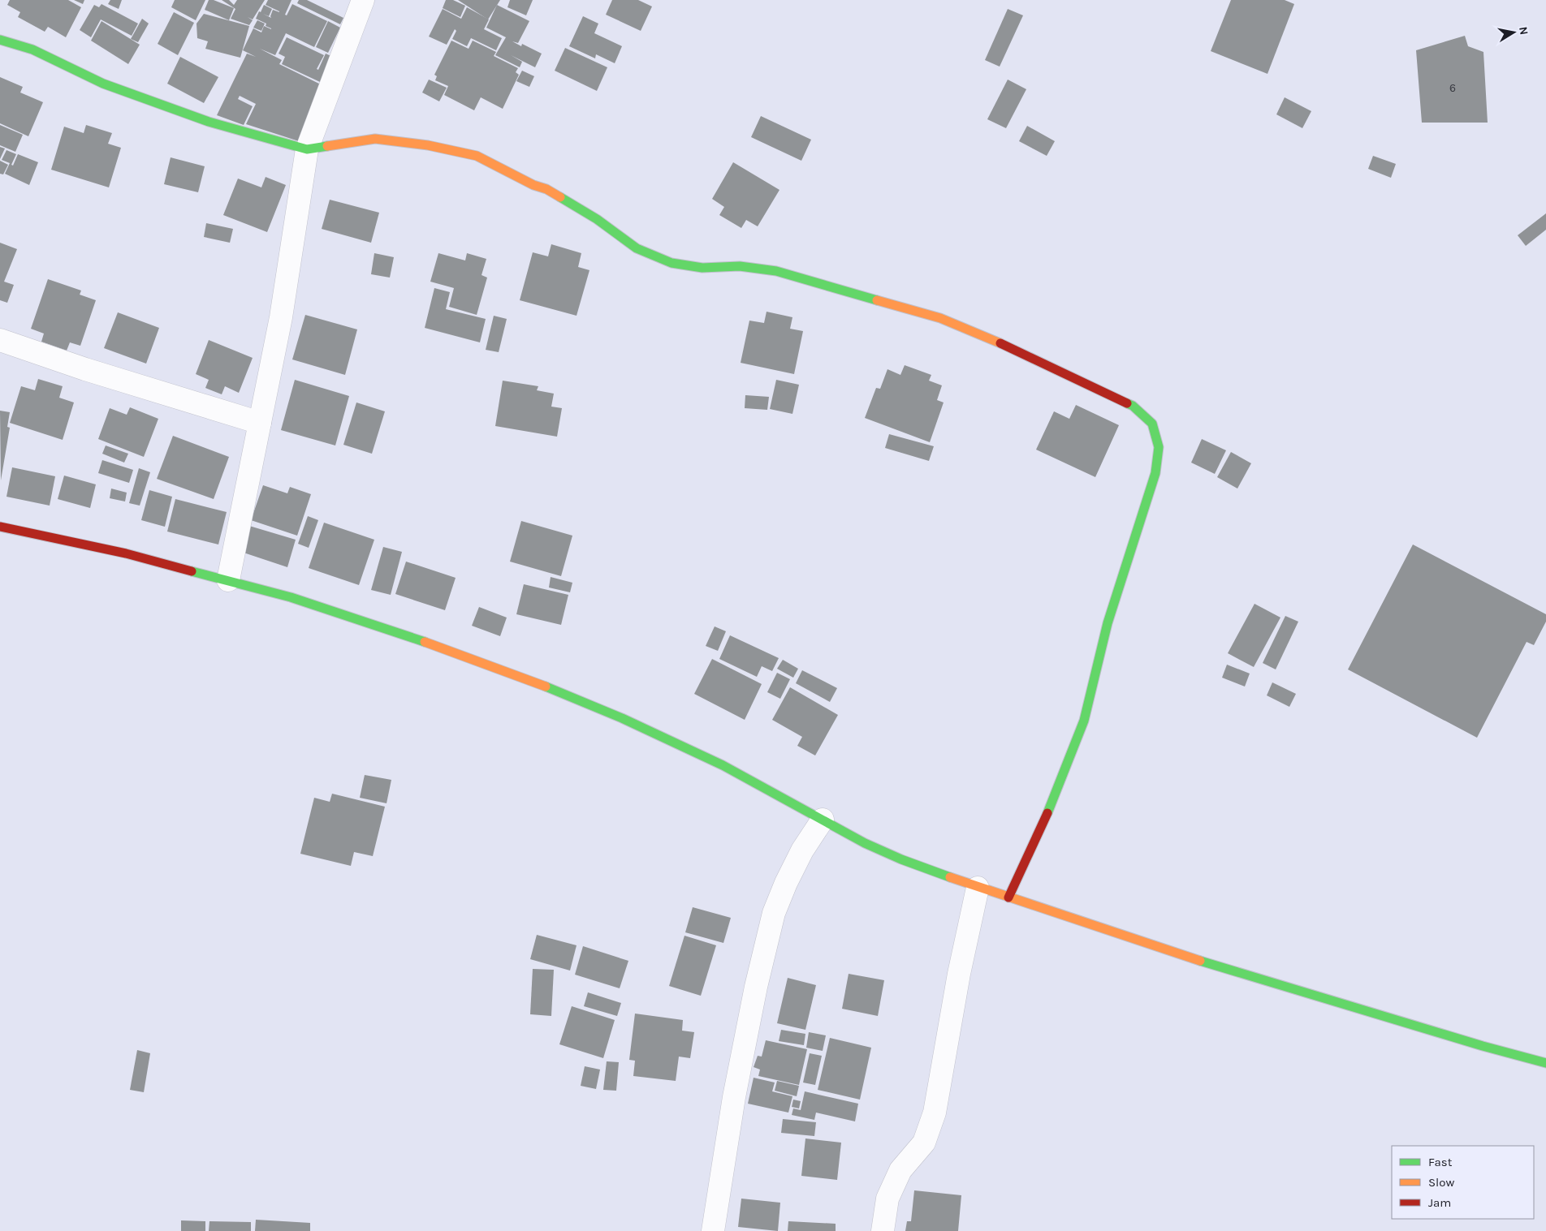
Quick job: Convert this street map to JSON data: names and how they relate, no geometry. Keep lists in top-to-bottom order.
{
  "house_numbers": ["6"],
  "legend": ["Fast", "Slow", "Jam"],
  "north": "right"
}
